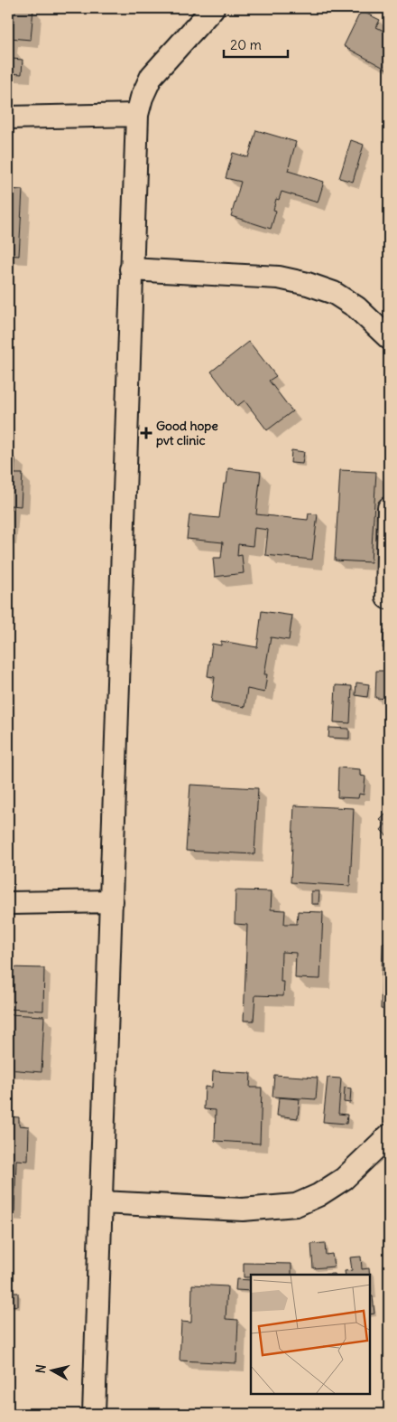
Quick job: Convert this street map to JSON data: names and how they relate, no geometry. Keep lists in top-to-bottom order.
{
  "places": {
    "health": ["Good hope pvt clinic"]
  },
  "scale_bar": "20 m",
  "north": "left"
}
